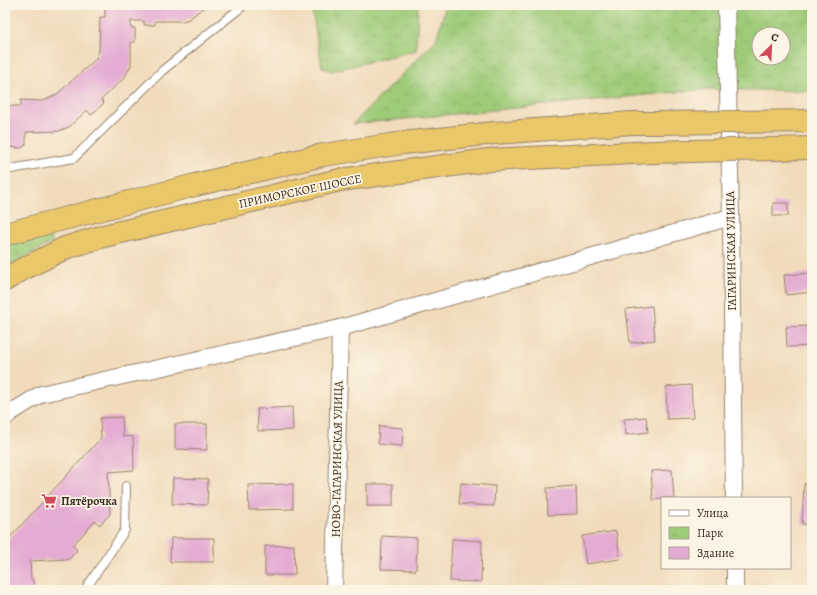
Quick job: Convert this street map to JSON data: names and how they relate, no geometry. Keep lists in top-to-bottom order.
{
  "streets": {
    "highway": ["ПРИМОРСКОЕ ШОССЕ"],
    "street": ["ГАГАРИНСКАЯ УЛИЦА", "НОВО-ГАГАРИНСКАЯ УЛИЦА"]
  },
  "places": {
    "supermarket": ["Пятёрочка"]
  },
  "legend": ["Улица", "Парк", "Здание"],
  "north": "top right"
}
